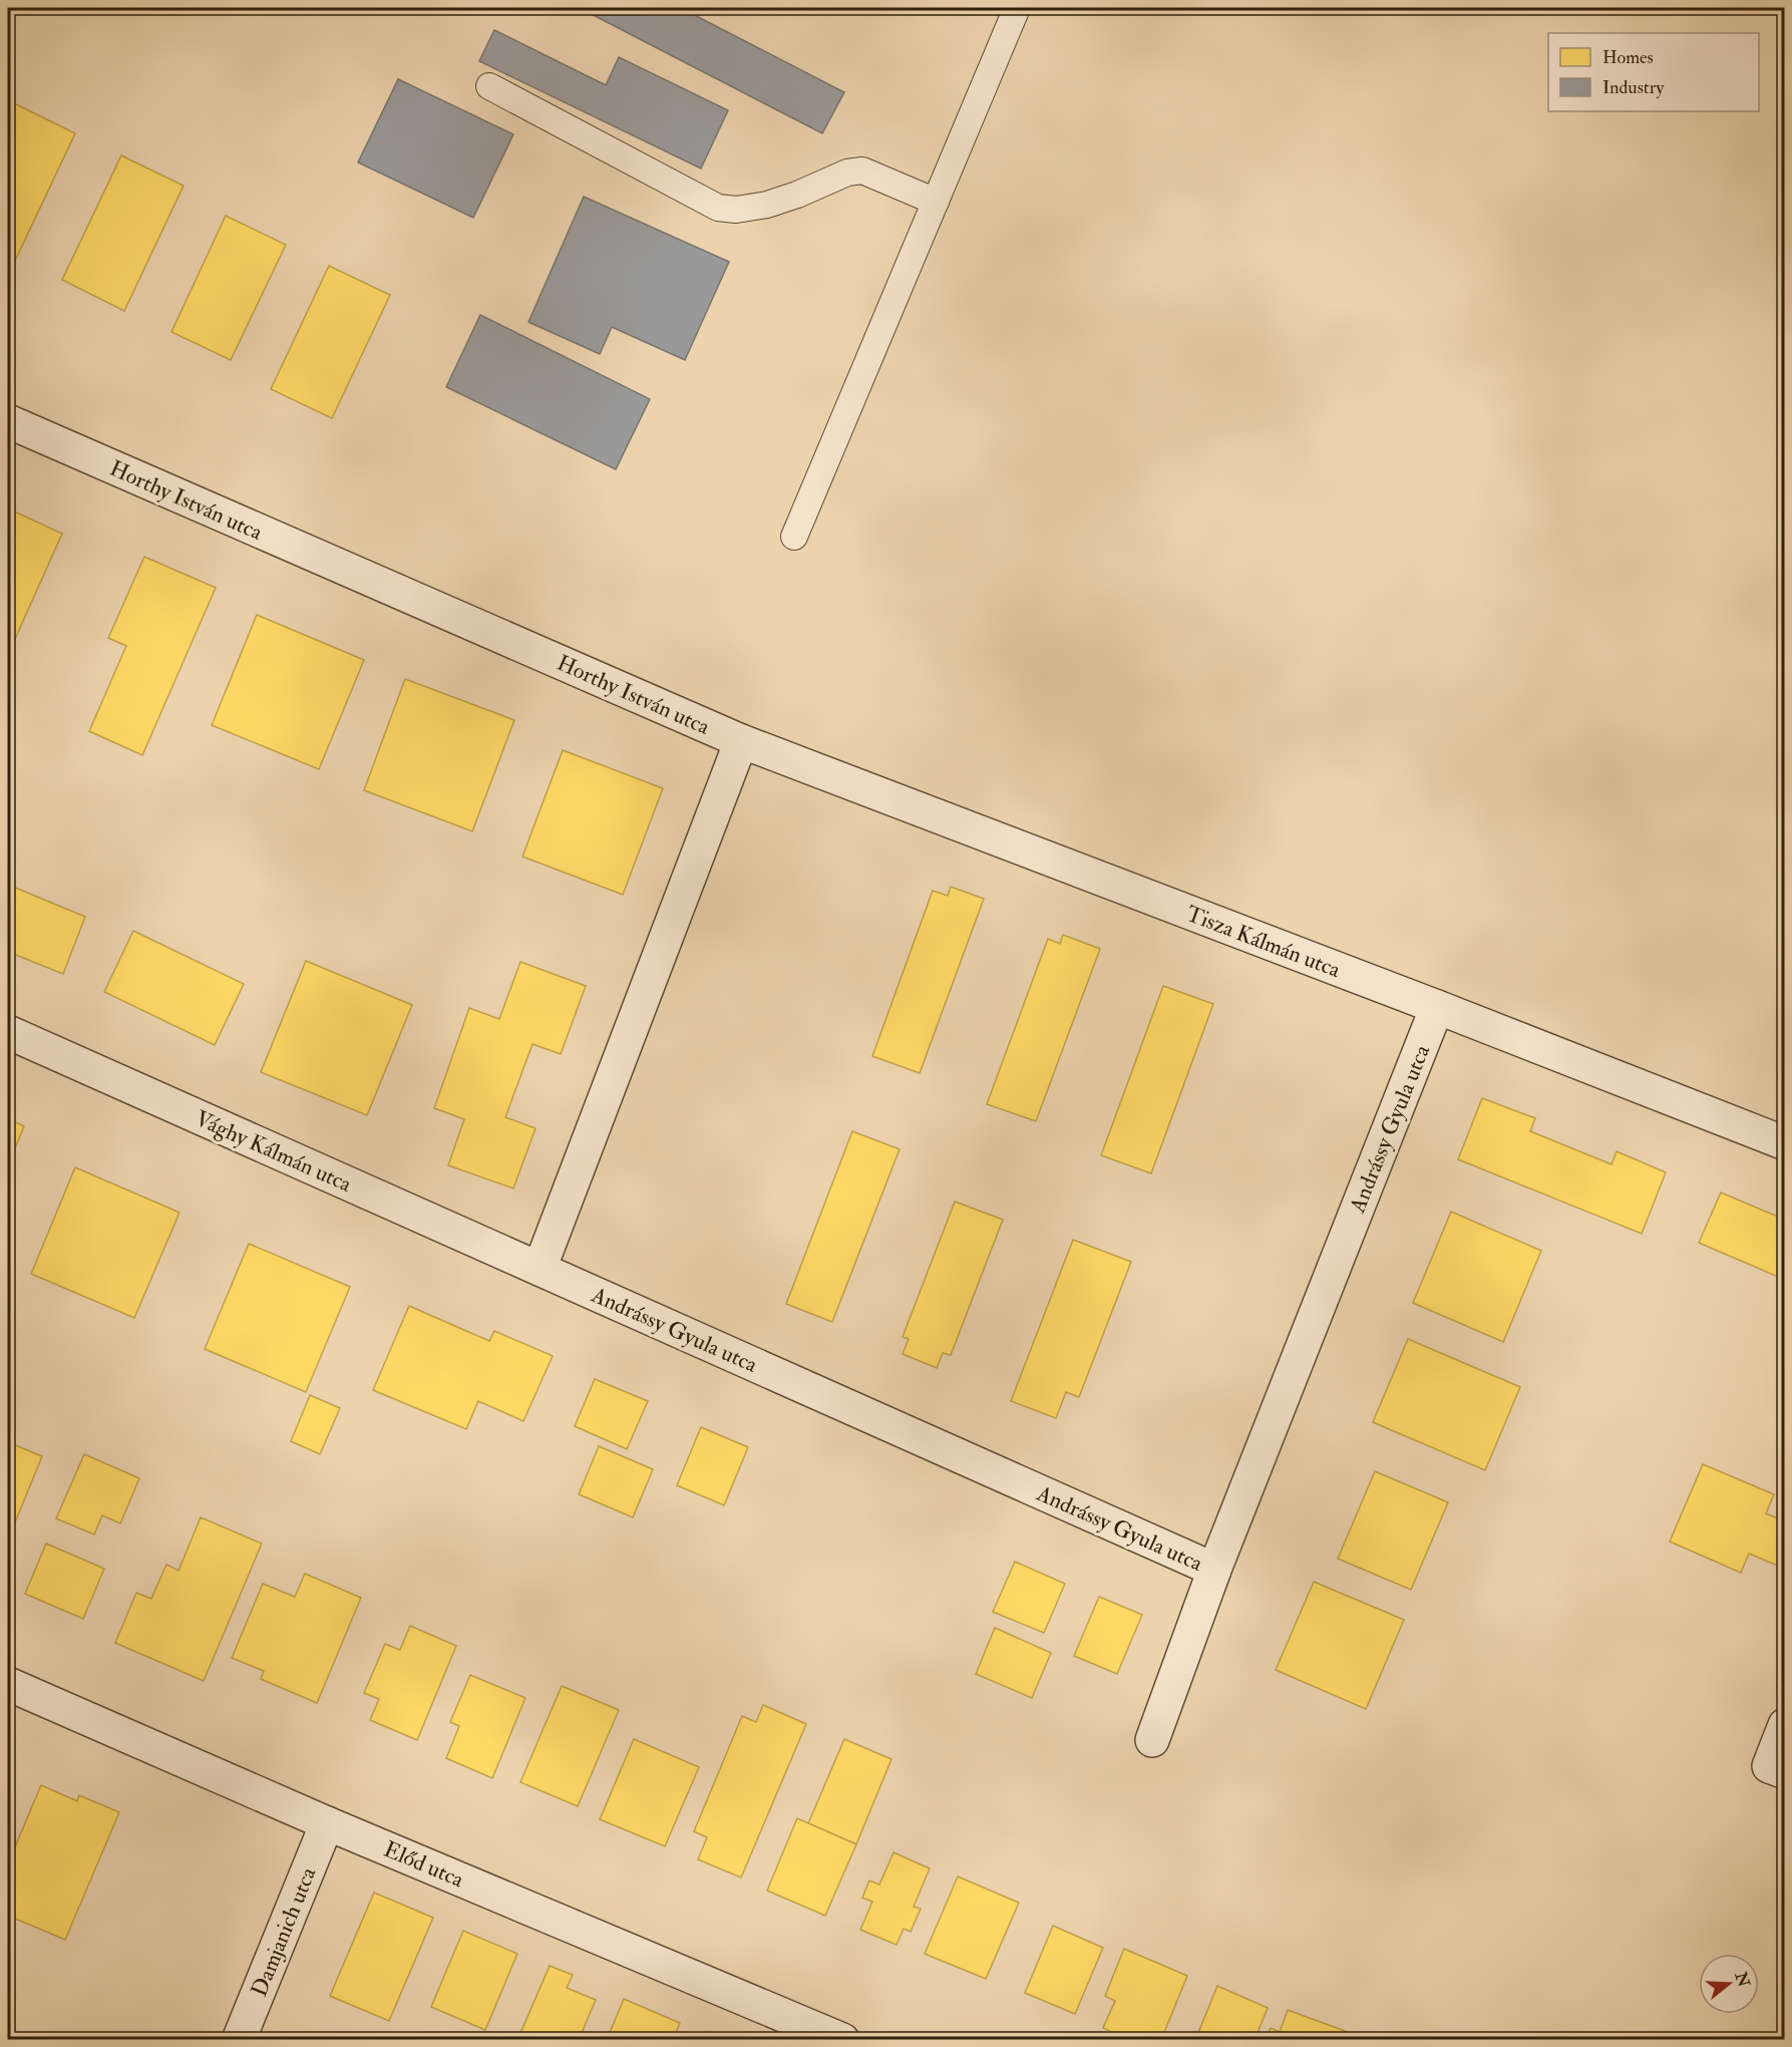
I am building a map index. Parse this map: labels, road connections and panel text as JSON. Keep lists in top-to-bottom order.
{
  "streets": {
    "street": [
      "Horthy István utca",
      "Tisza Kálmán utca",
      "Andrássy Gyula utca",
      "Vághy Kálmán utca",
      "Előd utca",
      "Damjanich utca"
    ]
  },
  "crossings": [
    ["Horthy István utca", "Tisza Kálmán utca"],
    ["Tisza Kálmán utca", "Andrássy Gyula utca"],
    ["Andrássy Gyula utca", "Vághy Kálmán utca"],
    ["Előd utca", "Damjanich utca"]
  ],
  "legend": ["Homes", "Industry"],
  "north": "right"
}
